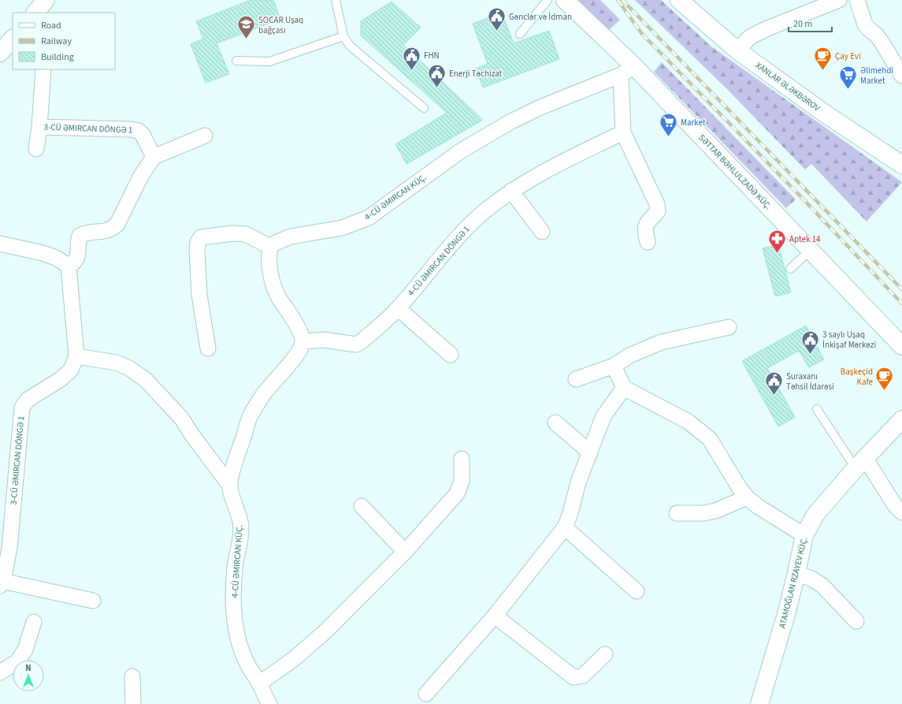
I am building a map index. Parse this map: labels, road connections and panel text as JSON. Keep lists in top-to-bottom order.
{
  "streets": {
    "main road": ["XANLAR ƏLƏKBƏROV", "SƏTTAR BƏHLULZADƏ KÜÇ.", "ATAMOĞLAN RZAYEV KÜÇ."],
    "street": ["3-CÜ ƏMIRCAN DÖNGƏ 1", "4-CÜ ƏMIRCAN KÜÇ.", "4-CÜ ƏMIRCAN DÖNGƏ 1"]
  },
  "crossings": [
    ["SƏTTAR BƏHLULZADƏ KÜÇ.", "4-CÜ ƏMIRCAN KÜÇ."],
    ["4-CÜ ƏMIRCAN KÜÇ.", "4-CÜ ƏMIRCAN DÖNGƏ 1"]
  ],
  "places": {
    "public building": [
      "Gənclər və İdman",
      "FHN",
      "Enerji Təchizat",
      "3 saylı Uşaq İnkişaf Mərkəzi",
      "Suraxanı Təhsil İdarəsi"
    ],
    "school or university": ["SOCAR Uşaq bağçası"],
    "cafe": ["Çay Evi", "Başkeçid Kafe"],
    "supermarket": ["Əlimehdi Market", "Market"],
    "pharmacy": ["Aptek 14"]
  },
  "legend": ["Road", "Railway", "Building"],
  "scale_bar": "20 m",
  "north": "top"
}
